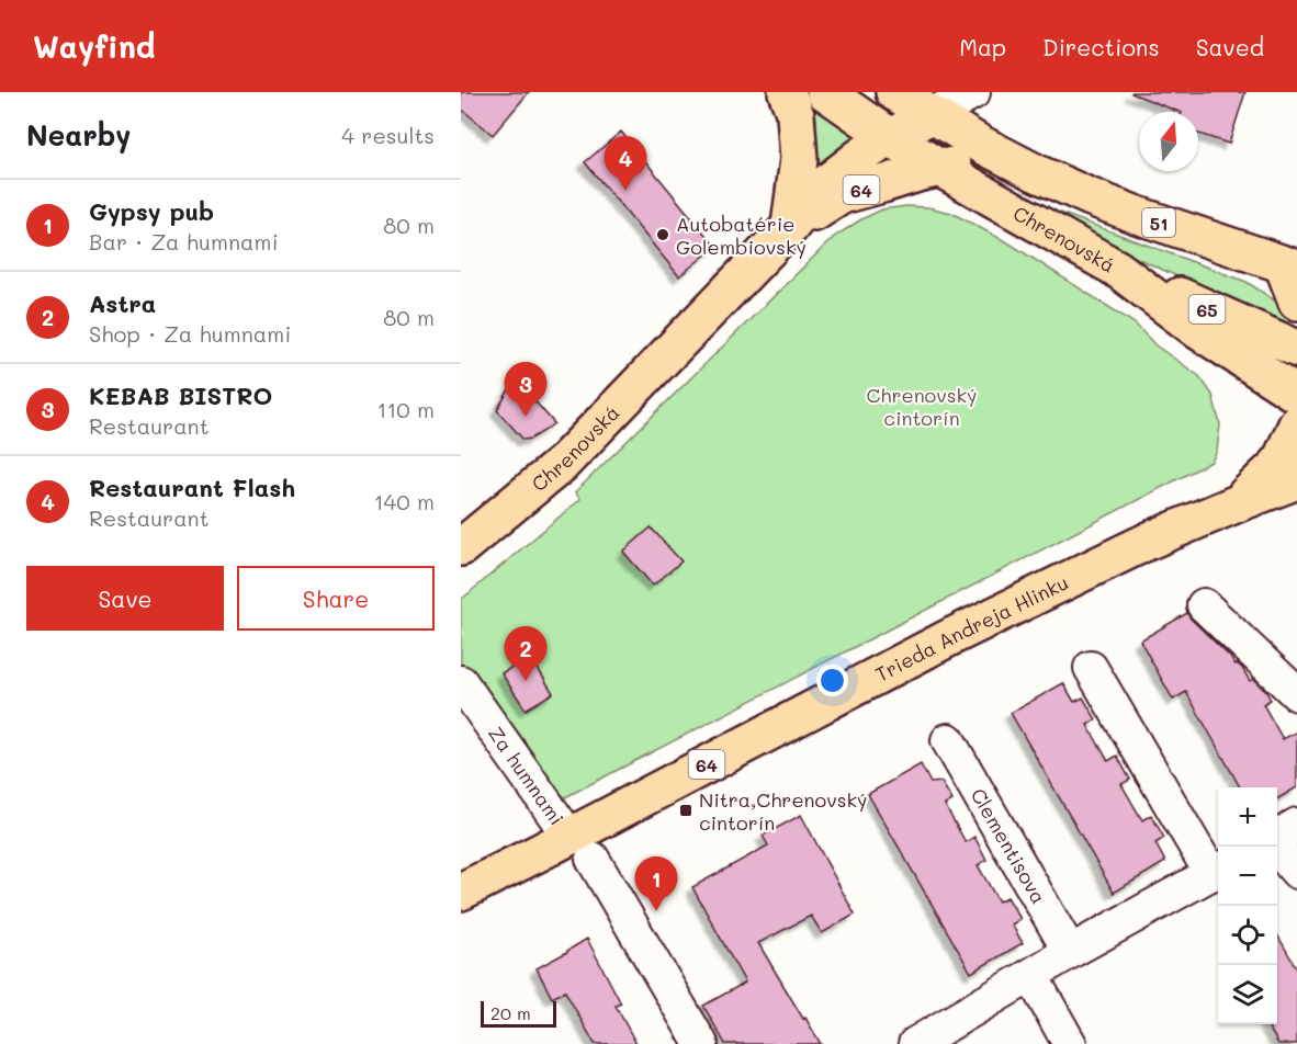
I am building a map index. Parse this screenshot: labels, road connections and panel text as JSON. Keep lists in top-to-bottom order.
{
  "streets": {
    "main road": [
      "64",
      "51",
      "Chrenovská",
      "65",
      "Trieda Andreja Hlinku"
    ],
    "street": ["Za humnami", "Clementisova"]
  },
  "crossings": [
    ["64", "51"],
    ["64", "Chrenovská"],
    ["64", "Trieda Andreja Hlinku"],
    ["Chrenovská", "65"],
    ["Trieda Andreja Hlinku", "Za humnami"]
  ],
  "parks": ["Chrenovský cintorín"],
  "places": {
    "other": ["Autobatérie Golembiovský"],
    "transit": ["Nitra,Chrenovský cintorín"]
  },
  "scale_bar": "20 m",
  "north": "top",
  "page": {
    "header": "Wayfind",
    "nav": ["Map", "Directions", "Saved"],
    "heading": ["Nearby", "4 results"],
    "pins": [
      "4",
      "3",
      "2",
      "1"
    ],
    "list": [
      {
        "mark": "1",
        "name": "Gypsy pub",
        "note": "Bar · Za humnami",
        "value": "80 m"
      },
      {
        "mark": "2",
        "name": "Astra",
        "note": "Shop · Za humnami",
        "value": "80 m"
      },
      {
        "mark": "3",
        "name": "KEBAB BISTRO",
        "note": "Restaurant",
        "value": "110 m"
      },
      {
        "mark": "4",
        "name": "Restaurant Flash",
        "note": "Restaurant",
        "value": "140 m"
      }
    ],
    "buttons": ["Save", "Share"],
    "map_buttons": ["+", "−"],
    "scale": "20 m"
  }
}
